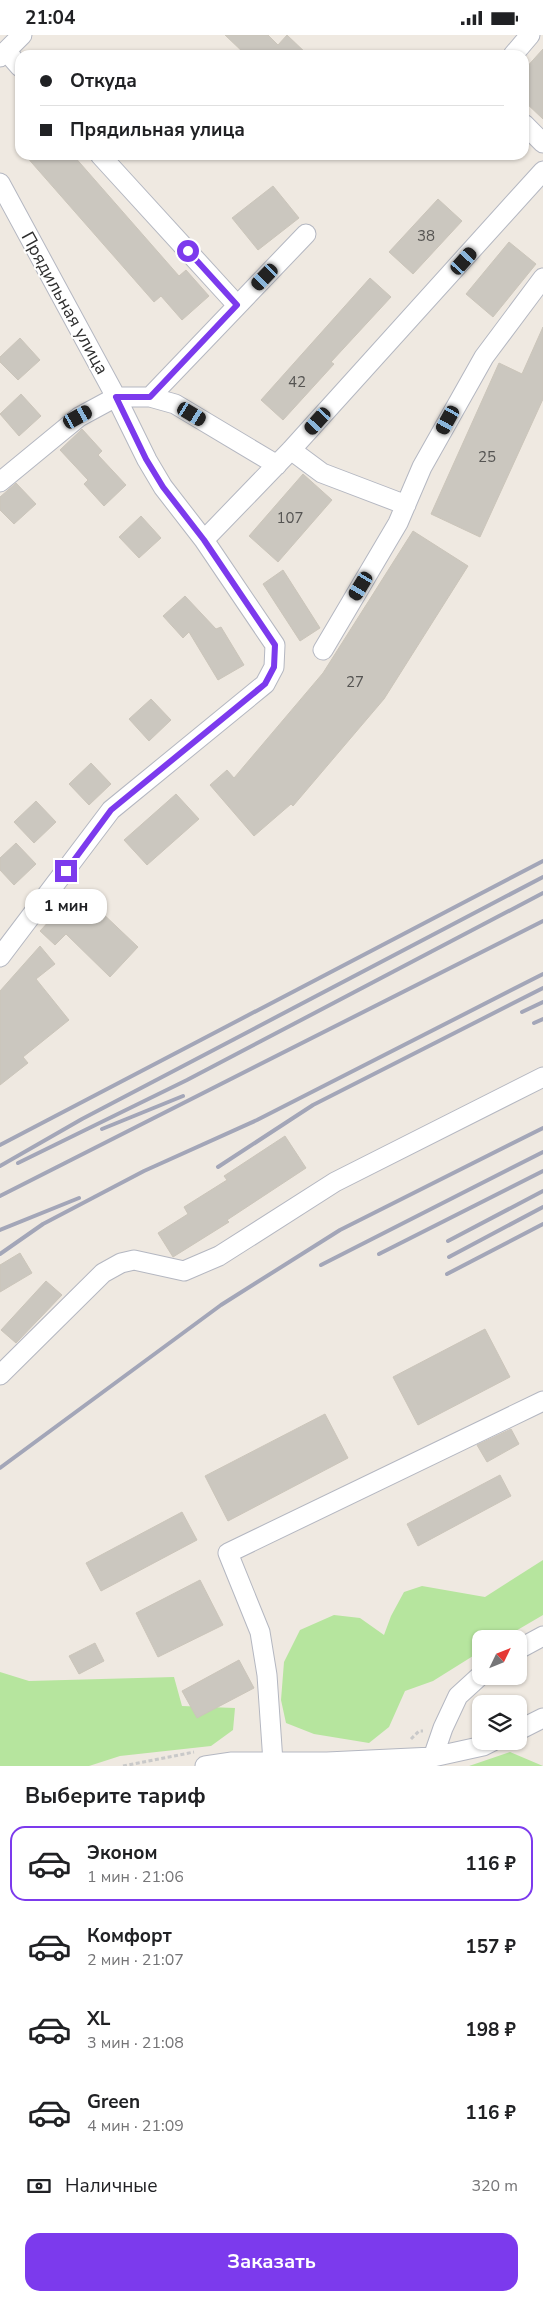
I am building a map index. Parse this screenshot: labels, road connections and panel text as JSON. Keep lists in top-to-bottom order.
{
  "streets": {
    "street": ["Прядильная улица"]
  },
  "house_numbers": [
    "38",
    "42",
    "25",
    "107",
    "27"
  ],
  "north": "top right",
  "page": {
    "status": "21:04",
    "banner": ["Откуда", "Прядильная улица"],
    "bubble": "1 мин",
    "heading": "Выберите тариф",
    "list": [
      {
        "name": "Эконом",
        "note": "1 мин · 21:06",
        "value": "116 ₽"
      },
      {
        "name": "Комфорт",
        "note": "2 мин · 21:07",
        "value": "157 ₽"
      },
      {
        "name": "XL",
        "note": "3 мин · 21:08",
        "value": "198 ₽"
      },
      {
        "name": "Green",
        "note": "4 мин · 21:09",
        "value": "116 ₽"
      }
    ],
    "pay": ["Наличные", "320 m"],
    "buttons": "Заказать"
  }
}
